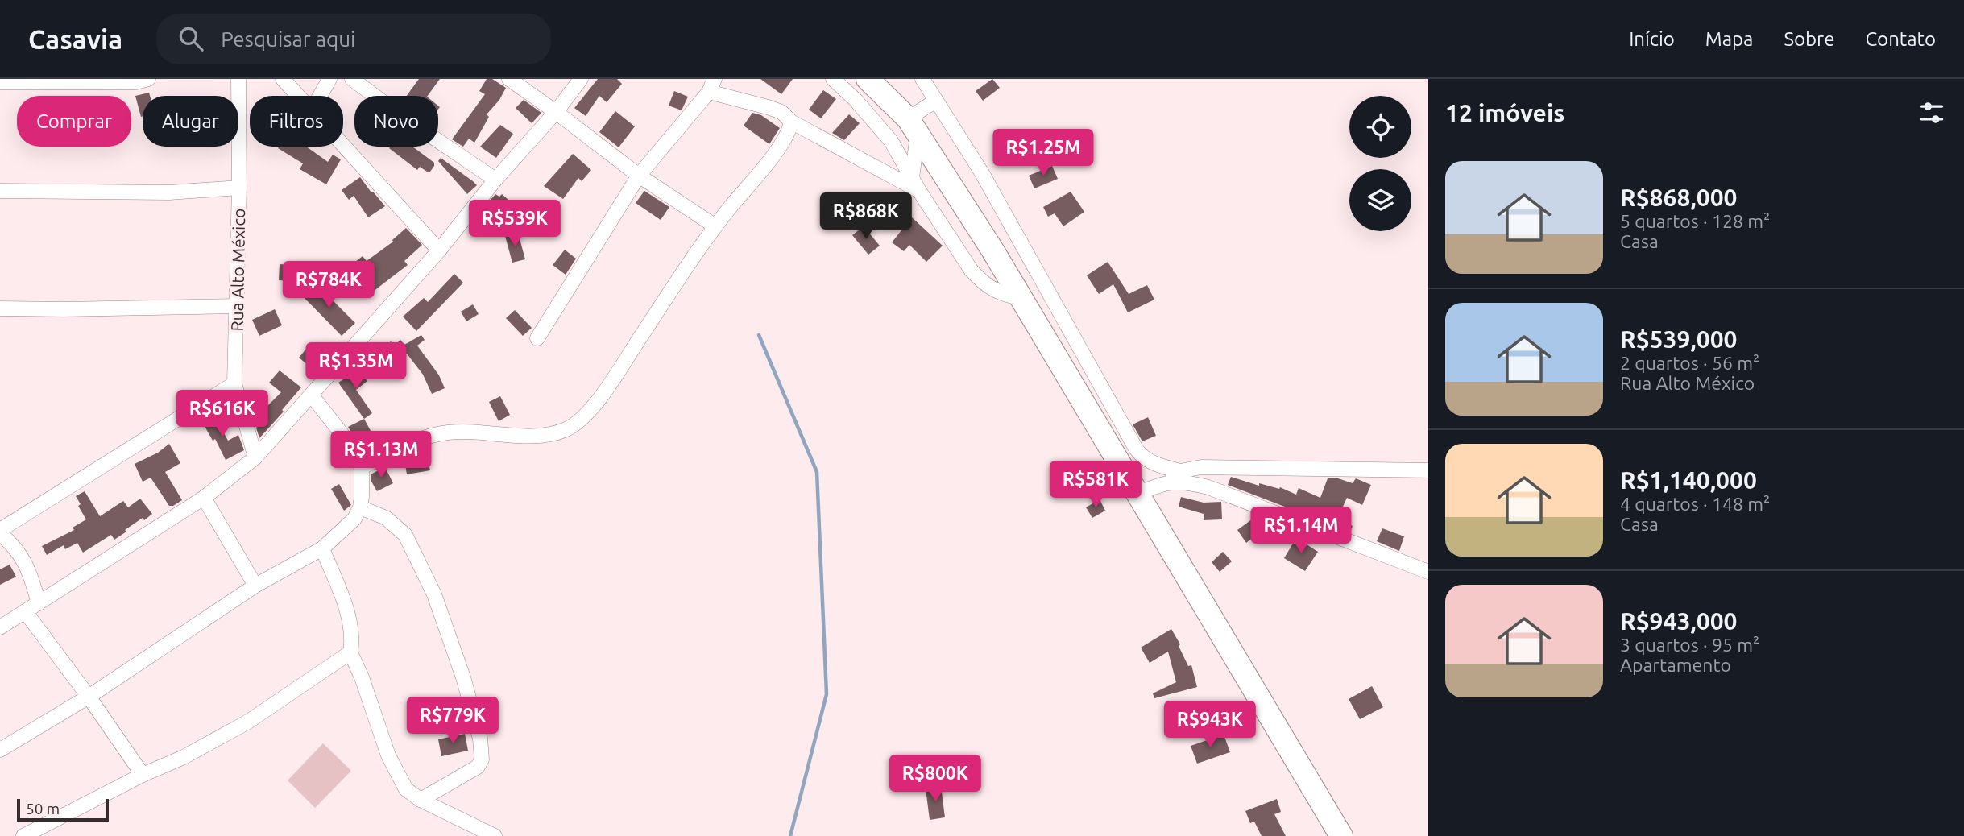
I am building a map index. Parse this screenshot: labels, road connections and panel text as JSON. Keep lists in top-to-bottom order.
{
  "streets": {
    "street": ["Rua Alto México"]
  },
  "scale_bar": "50 m",
  "page": {
    "header": "Casavia",
    "search": "Pesquisar aqui",
    "nav": [
      "Início",
      "Mapa",
      "Sobre",
      "Contato"
    ],
    "heading": "12 imóveis",
    "chip": [
      "Comprar",
      "Alugar",
      "Filtros",
      "Novo"
    ],
    "price": [
      "R$1.25M",
      "R$868K",
      "R$539K",
      "R$784K",
      "R$1.35M",
      "R$616K",
      "R$1.13M",
      "R$581K",
      "R$1.14M",
      "R$779K",
      "R$943K",
      "R$800K"
    ],
    "list": [
      {
        "name": "R$868,000",
        "note": "5 quartos · 128 m² · Casa"
      },
      {
        "name": "R$539,000",
        "note": "2 quartos · 56 m² · Rua Alto México"
      },
      {
        "name": "R$1,140,000",
        "note": "4 quartos · 148 m² · Casa"
      },
      {
        "name": "R$943,000",
        "note": "3 quartos · 95 m² · Apartamento"
      }
    ],
    "scale": "50 m"
  }
}
